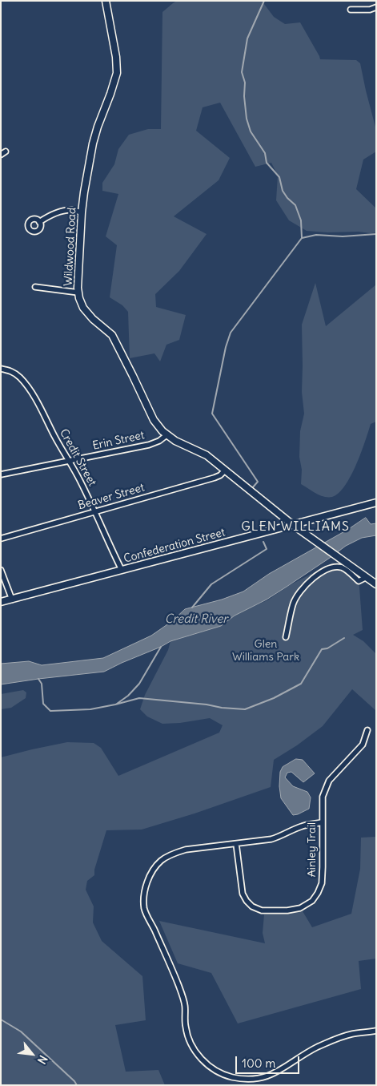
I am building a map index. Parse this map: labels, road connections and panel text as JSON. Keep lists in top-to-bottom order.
{
  "streets": {
    "street": [
      "Wildwood Road",
      "Erin Street",
      "Credit Street",
      "Beaver Street",
      "Confederation Street",
      "Ainley Trail"
    ]
  },
  "crossings": [
    ["Wildwood Road", "Erin Street"],
    ["Wildwood Road", "Beaver Street"],
    ["Wildwood Road", "Confederation Street"],
    ["Erin Street", "Credit Street"],
    ["Credit Street", "Beaver Street"],
    ["Credit Street", "Confederation Street"]
  ],
  "districts": ["GLEN WILLIAMS"],
  "water": ["Credit River"],
  "parks": ["Glen Williams Park"],
  "scale_bar": "100 m",
  "north": "bottom right"
}
